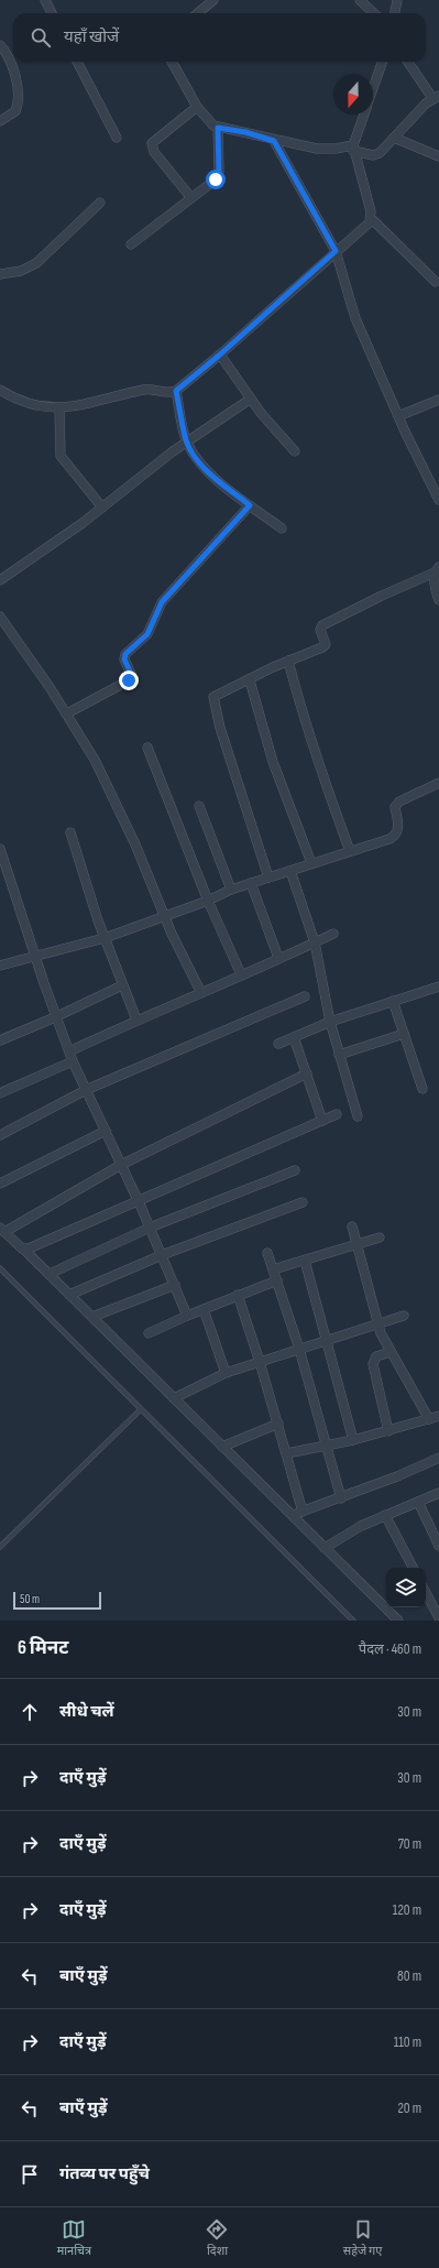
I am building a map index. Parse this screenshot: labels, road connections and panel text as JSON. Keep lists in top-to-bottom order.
{
  "scale_bar": "50 m",
  "north": "bottom",
  "page": {
    "search": "यहाँ खोजें",
    "scale": "50 m",
    "heading": ["6 मिनट", "पैदल · 460 m"],
    "list": [
      ["सीधे चलें", "30 m"],
      ["दाएँ मुड़ें", "30 m"],
      ["दाएँ मुड़ें", "70 m"],
      ["दाएँ मुड़ें", "120 m"],
      ["बाएँ मुड़ें", "80 m"],
      ["दाएँ मुड़ें", "110 m"],
      ["बाएँ मुड़ें", "20 m"],
      "गंतव्य पर पहुँचे"
    ],
    "nav": ["मानचित्र", "दिशा", "सहेजे गए"]
  }
}
